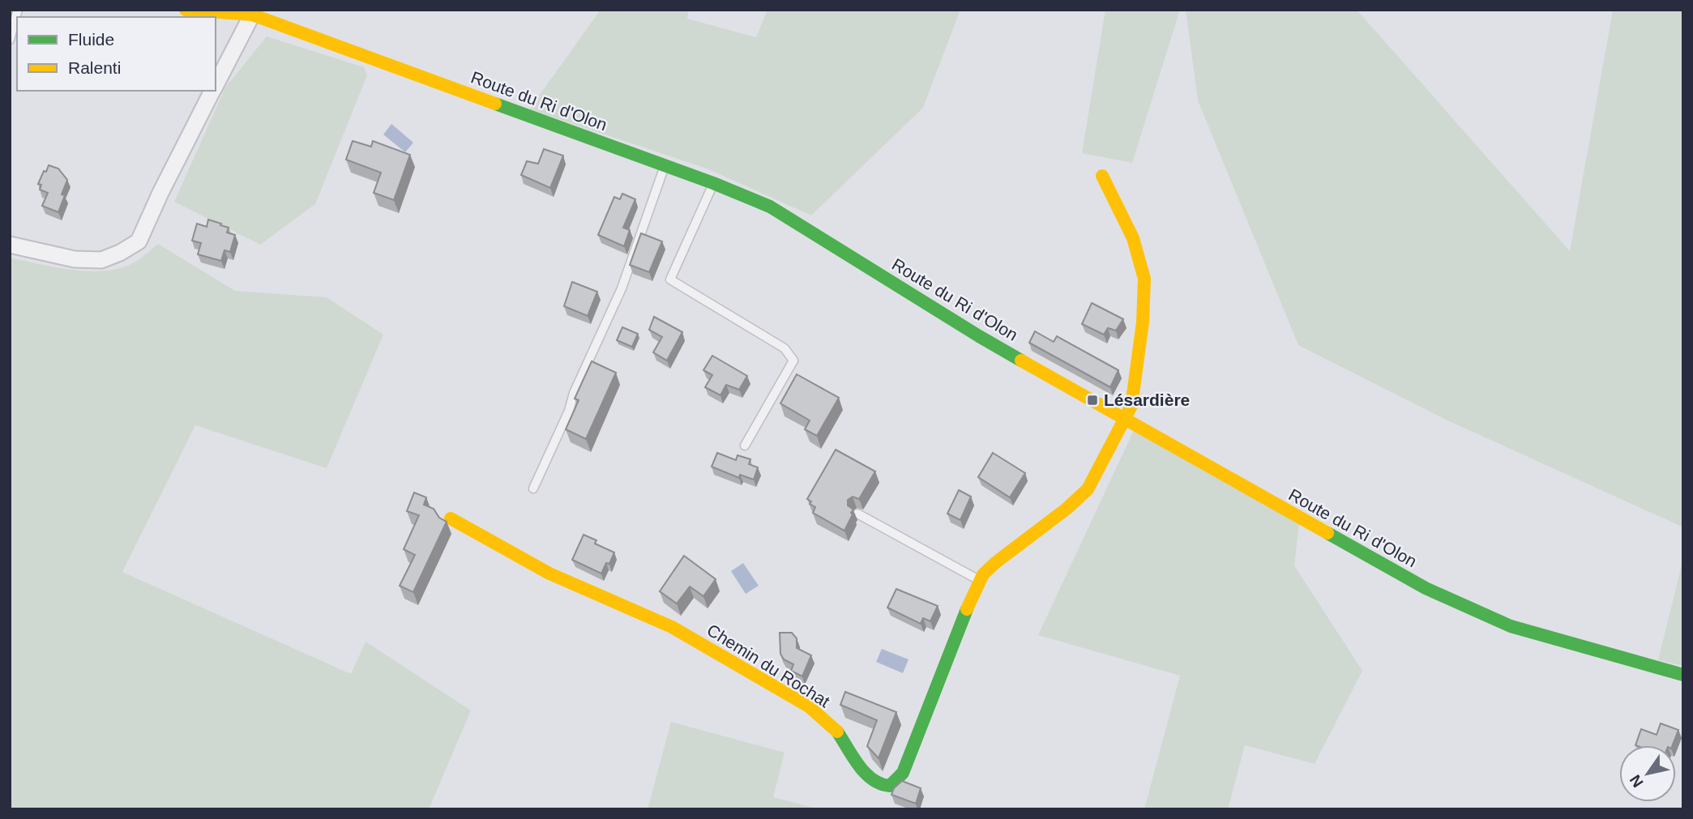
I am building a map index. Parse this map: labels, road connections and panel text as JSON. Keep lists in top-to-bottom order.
{
  "streets": {
    "street": ["Route du Ri d'Olon", "Chemin du Rochat"]
  },
  "crossings": [
    ["Route du Ri d'Olon", "Chemin du Rochat"]
  ],
  "places": {
    "transit": ["Lésardière"]
  },
  "legend": ["Fluide", "Ralenti"],
  "north": "bottom left"
}
